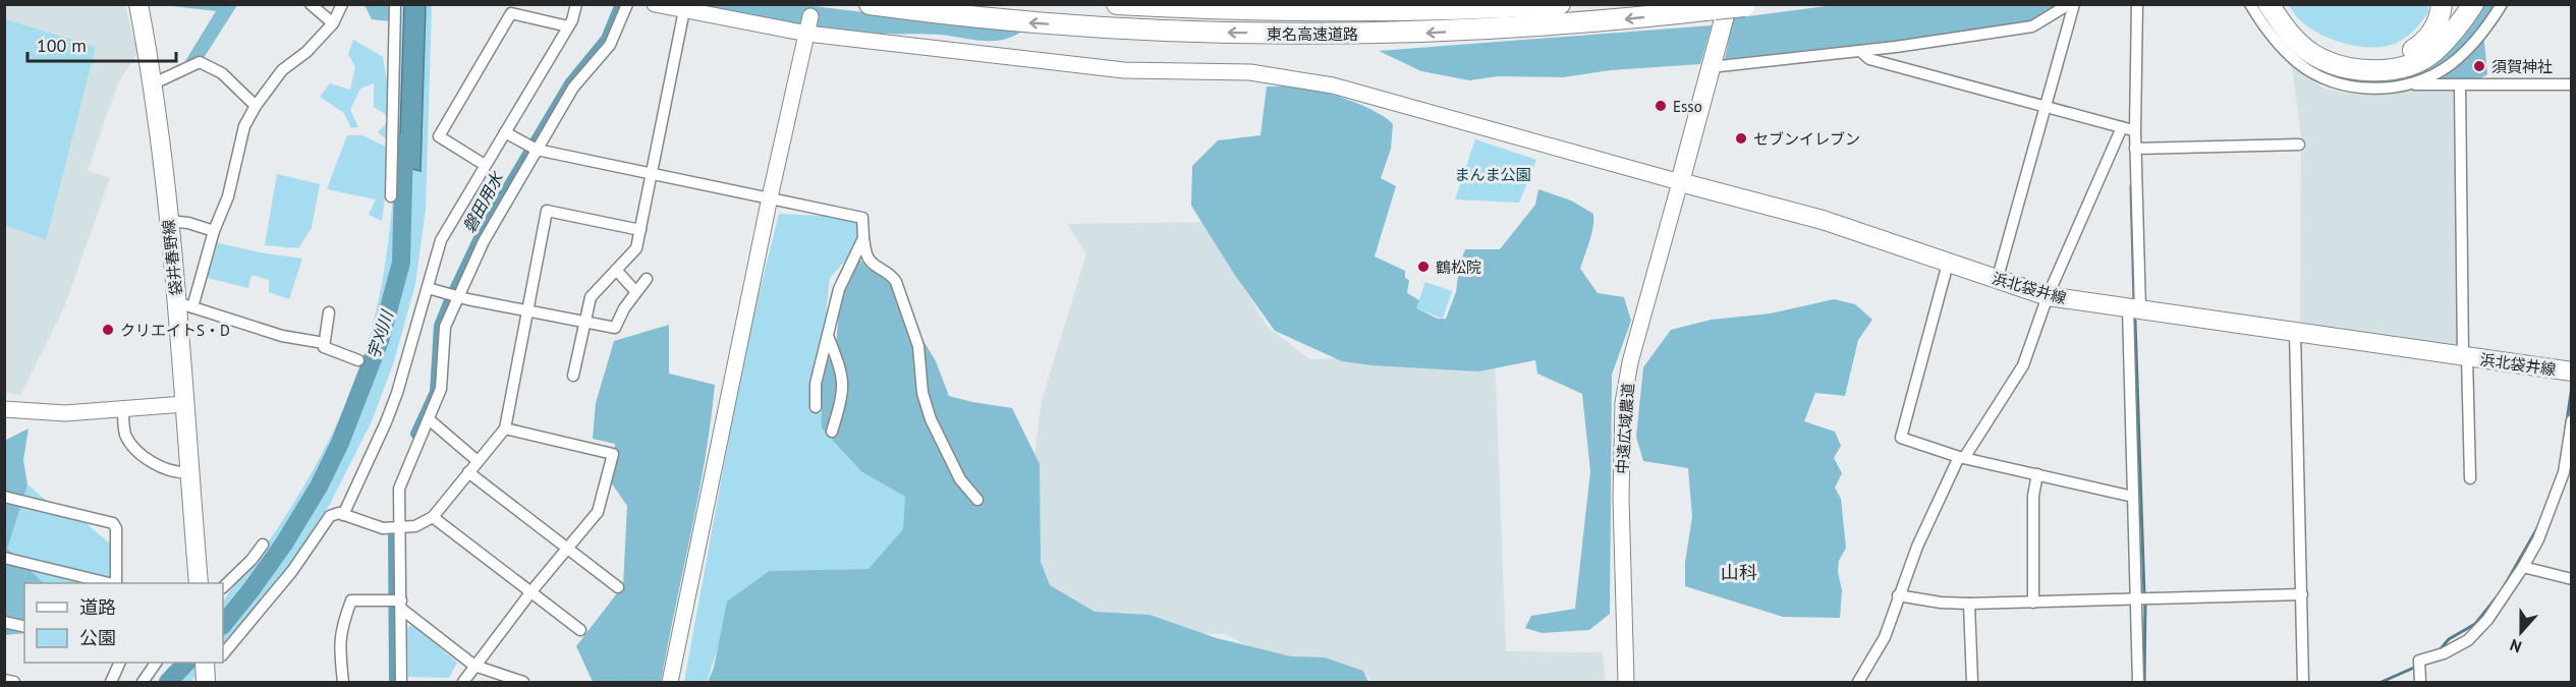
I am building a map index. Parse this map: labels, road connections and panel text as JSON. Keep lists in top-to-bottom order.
{
  "streets": {
    "highway": ["東名高速道路"],
    "main road": ["袋井春野線", "浜北袋井線"],
    "street": ["中遠広域農道"]
  },
  "crossings": [
    ["浜北袋井線", "中遠広域農道"]
  ],
  "districts": ["山科"],
  "water": ["磐田用水", "宇刈川"],
  "parks": ["まんま公園"],
  "places": [
    "須賀神社",
    "Esso",
    "セブンイレブン",
    "鶴松院",
    "クリエイトS・D"
  ],
  "legend": ["道路", "公園"],
  "scale_bar": "100 m",
  "north": "bottom"
}
